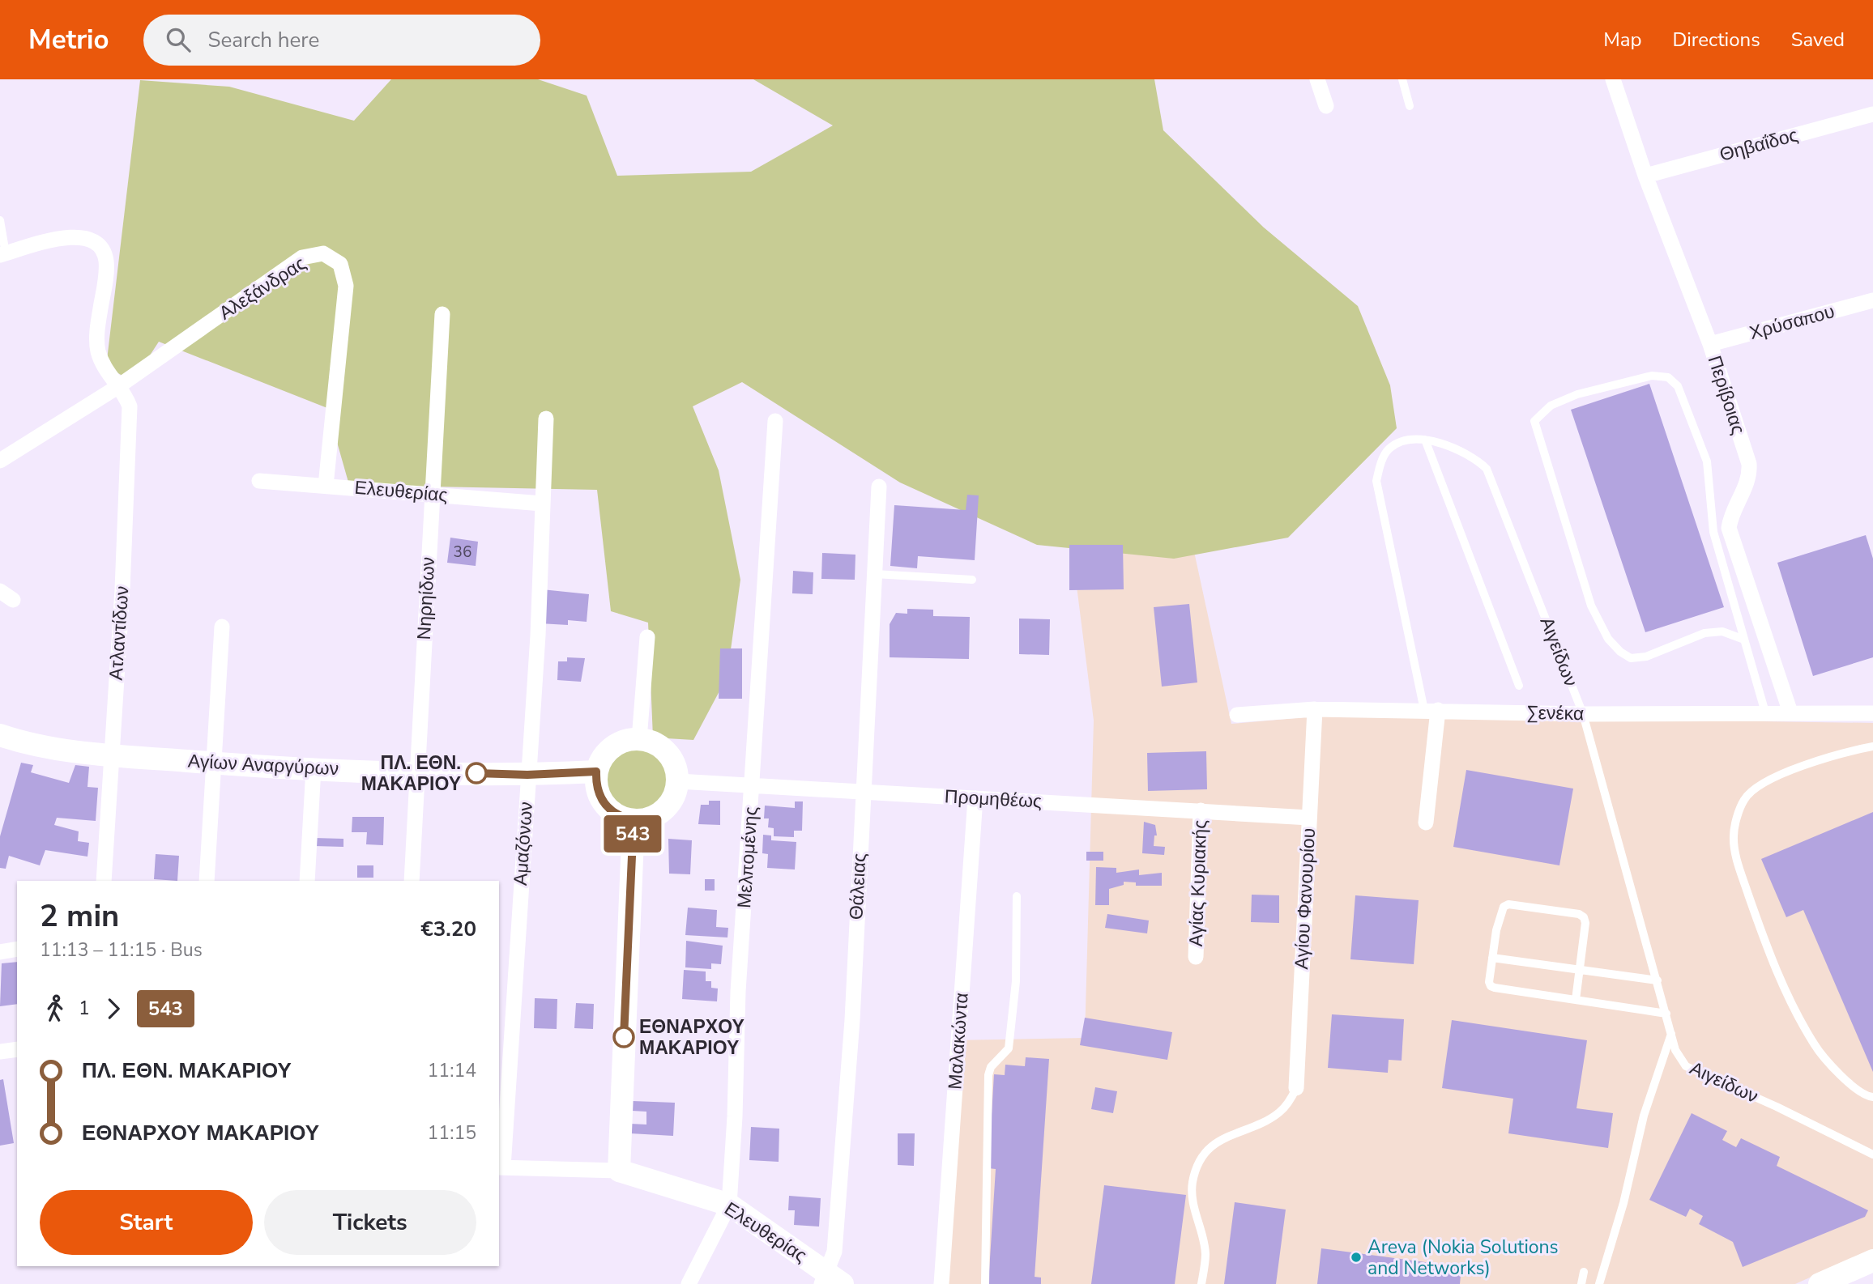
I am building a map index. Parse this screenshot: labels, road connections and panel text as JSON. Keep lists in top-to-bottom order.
{
  "streets": {
    "street": [
      "Θηβαΐδος",
      "Αλεξάνδρας",
      "Χρύσαπου",
      "Περίβοιας",
      "Ελευθερίας",
      "Νηρηίδων",
      "Ατλαντίδων",
      "Σενέκα",
      "Αγίων Αναργύρων",
      "Προμηθέως",
      "Αμαζόνων",
      "Μελπομένης",
      "Αγίας Κυριακής",
      "Θάλειας",
      "Αγίου Φανουρίου",
      "Μαλακώντα"
    ],
    "lane": ["Αιγείδων"]
  },
  "crossings": [
    ["Θηβαΐδος", "Περίβοιας"],
    ["Αλεξάνδρας", "Ελευθερίας"],
    ["Αλεξάνδρας", "Ατλαντίδων"],
    ["Χρύσαπου", "Περίβοιας"],
    ["Περίβοιας", "Σενέκα"],
    ["Ελευθερίας", "Νηρηίδων"],
    ["Ελευθερίας", "Αμαζόνων"],
    ["Ελευθερίας", "Μελπομένης"],
    ["Ελευθερίας", "Θάλειας"],
    ["Νηρηίδων", "Αγίων Αναργύρων"],
    ["Ατλαντίδων", "Αγίων Αναργύρων"],
    ["Αιγείδων", "Σενέκα"],
    ["Σενέκα", "Αγίου Φανουρίου"],
    ["Αγίων Αναργύρων", "Προμηθέως"],
    ["Αγίων Αναργύρων", "Αμαζόνων"],
    ["Προμηθέως", "Μελπομένης"],
    ["Προμηθέως", "Αγίας Κυριακής"],
    ["Προμηθέως", "Θάλειας"],
    ["Προμηθέως", "Αγίου Φανουρίου"],
    ["Προμηθέως", "Μαλακώντα"]
  ],
  "places": ["ΠΛ. ΕΘΝ. ΜΑΚΑΡΙΟΥ", "ΕΘΝΑΡΧΟΥ ΜΑΚΑΡΙΟΥ", "Areva (Nokia Solutions and Networks)"],
  "lines": ["bus line 543"],
  "house_numbers": ["36"],
  "page": {
    "header": "Metrio",
    "search": "Search here",
    "nav": ["Map", "Directions", "Saved"],
    "on_map": "543",
    "heading": ["2 min", "11:13 – 11:15 · Bus", "€3.20"],
    "legs": ["1", "543"],
    "list": [
      {
        "name": "ΠΛ. ΕΘΝ. ΜΑΚΑΡΙΟΥ",
        "value": "11:14"
      },
      {
        "name": "ΕΘΝΑΡΧΟΥ ΜΑΚΑΡΙΟΥ",
        "value": "11:15"
      }
    ],
    "buttons": ["Start", "Tickets"]
  }
}
